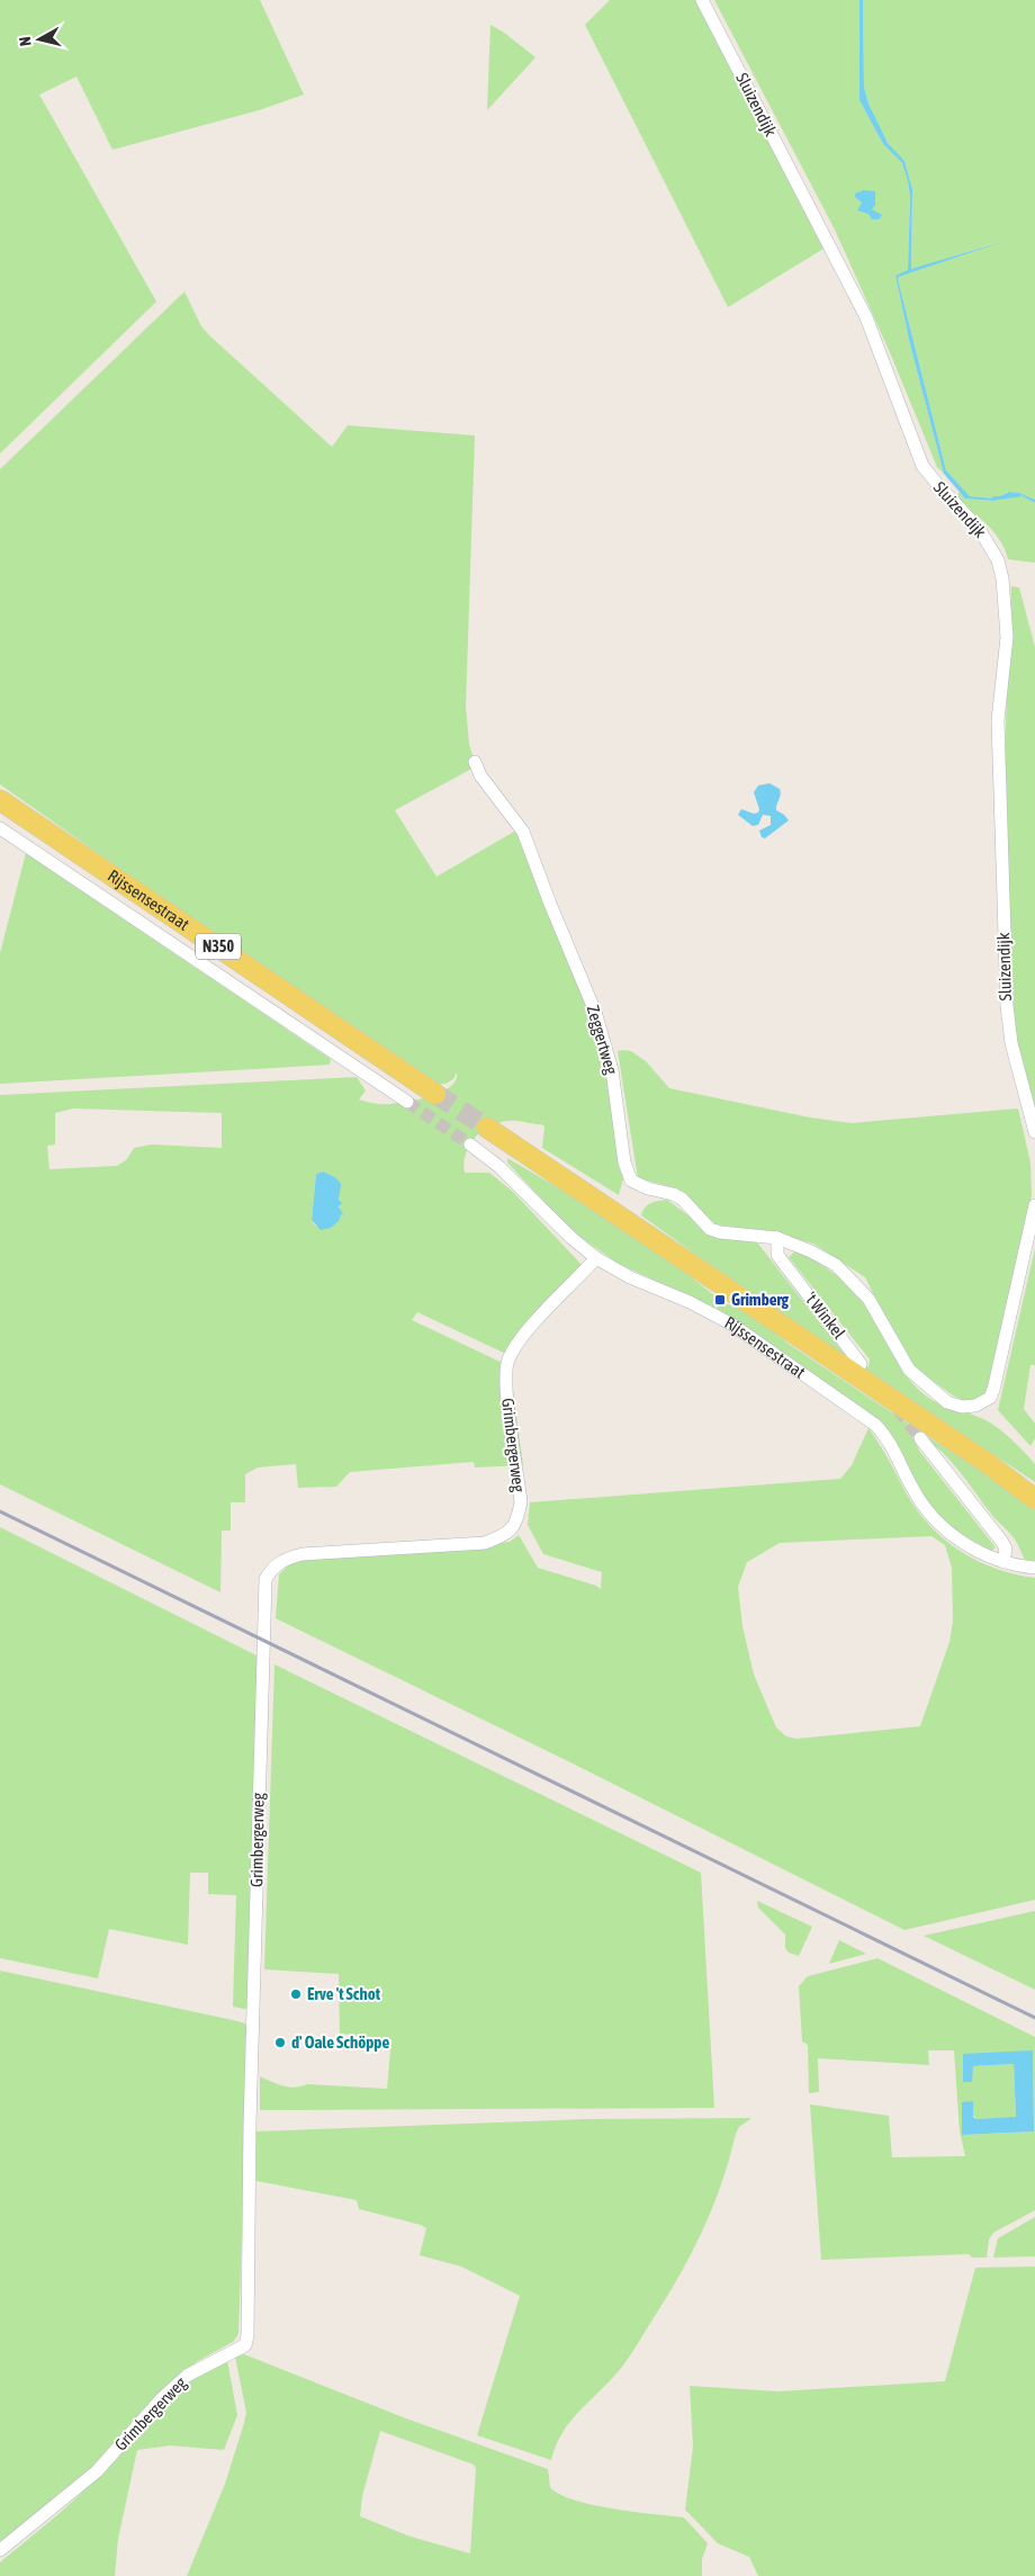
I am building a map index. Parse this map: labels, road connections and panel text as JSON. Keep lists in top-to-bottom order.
{
  "streets": {
    "main road": ["Rijssensestraat", "N350"],
    "street": [
      "Sluizendijk",
      "Zeggertweg",
      "'t Winkel",
      "Grimbergerweg"
    ]
  },
  "crossings": [
    ["Rijssensestraat", "Grimbergerweg"],
    ["Zeggertweg", "'t Winkel"]
  ],
  "places": {
    "transit": ["Grimberg"],
    "other": ["Erve 't Schot", "d' Oale Schöppe"]
  },
  "north": "left"
}
